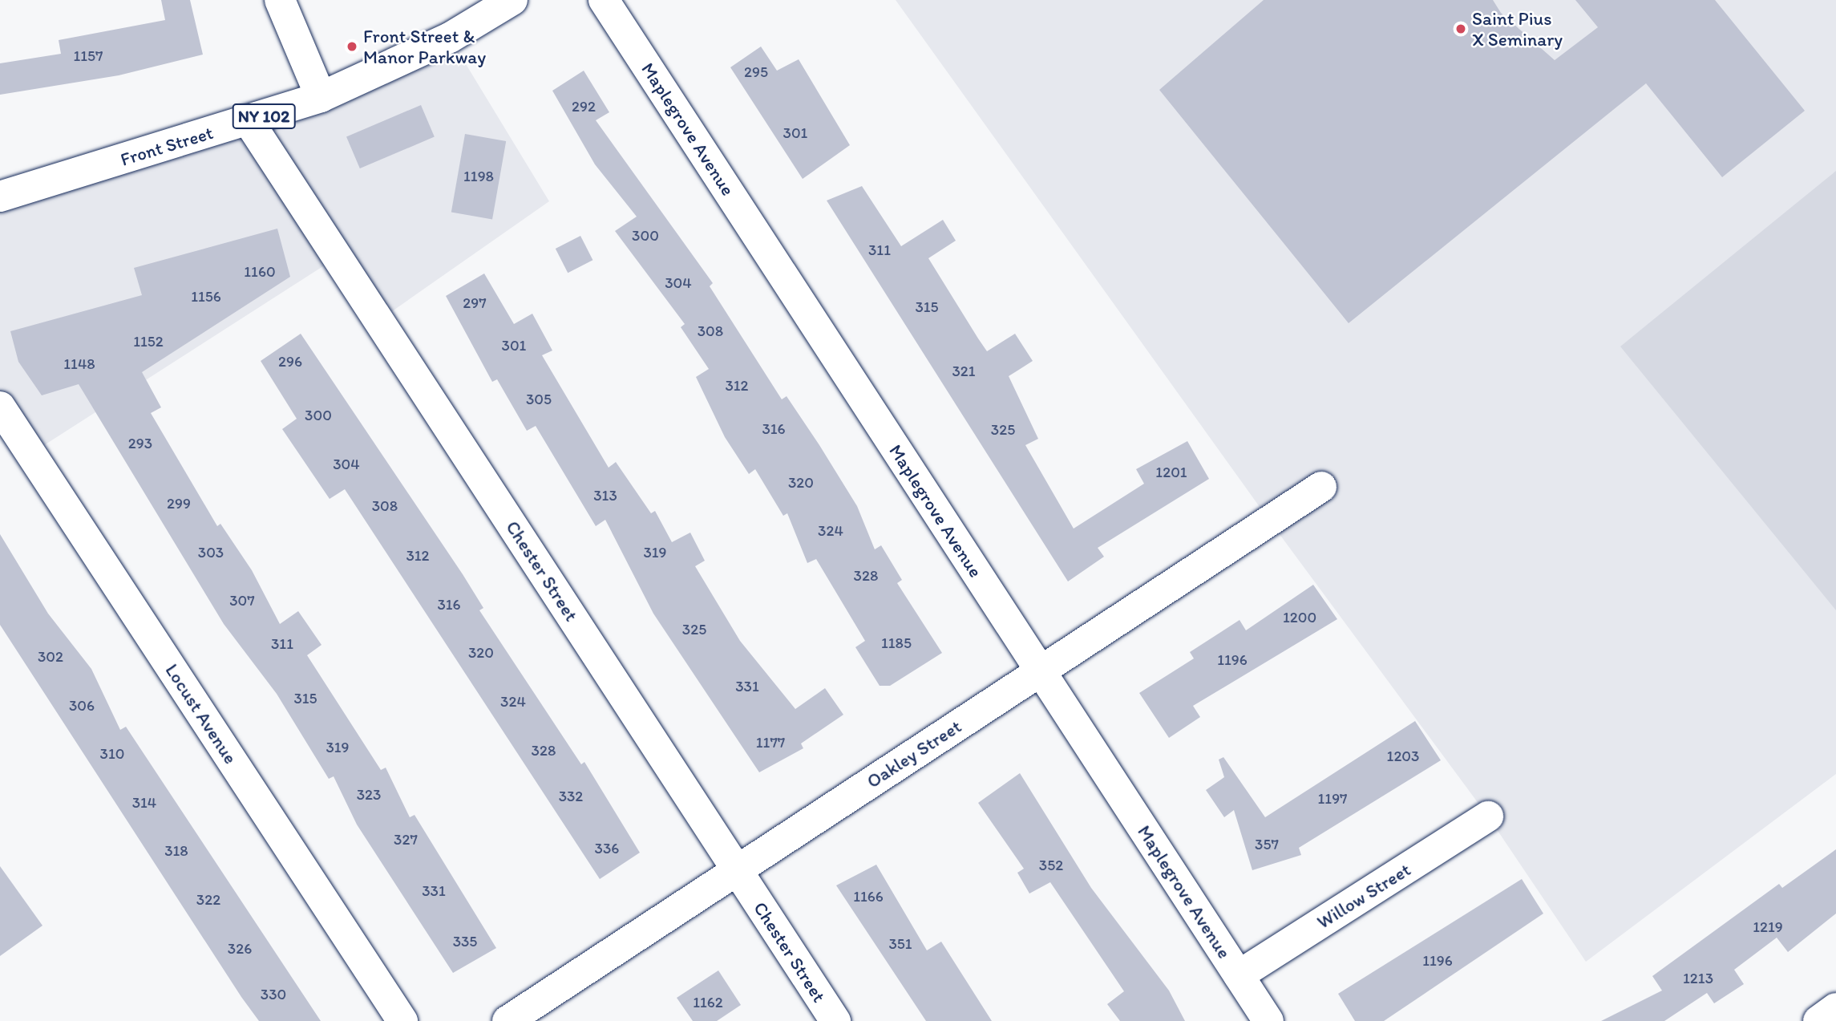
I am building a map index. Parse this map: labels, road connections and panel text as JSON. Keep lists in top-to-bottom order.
{
  "streets": {
    "street": [
      "NY 102",
      "Maplegrove Avenue",
      "Front Street",
      "Chester Street",
      "Locust Avenue",
      "Oakley Street",
      "Willow Street"
    ]
  },
  "crossings": [
    ["Maplegrove Avenue", "Oakley Street"],
    ["Maplegrove Avenue", "Willow Street"],
    ["Front Street", "Chester Street"],
    ["Chester Street", "Oakley Street"]
  ],
  "places": ["Saint Pius X Seminary", "Front Street & Manor Parkway"],
  "house_numbers": [
    "1157",
    "295",
    "292",
    "301",
    "1198",
    "300",
    "311",
    "1160",
    "304",
    "1156",
    "297",
    "315",
    "308",
    "1152",
    "301",
    "296",
    "1148",
    "321",
    "312",
    "305",
    "300",
    "316",
    "325",
    "293",
    "304",
    "1201",
    "320",
    "313",
    "299",
    "308",
    "324",
    "303",
    "319",
    "312",
    "328",
    "307",
    "316",
    "1200",
    "325",
    "1185",
    "311",
    "320",
    "302",
    "1196",
    "331",
    "315",
    "324",
    "306",
    "1177",
    "319",
    "328",
    "310",
    "1203",
    "323",
    "332",
    "1197",
    "314",
    "327",
    "357",
    "336",
    "318",
    "352",
    "331",
    "1166",
    "322",
    "1219",
    "335",
    "351",
    "326",
    "1196",
    "1213",
    "330",
    "1162"
  ]
}
